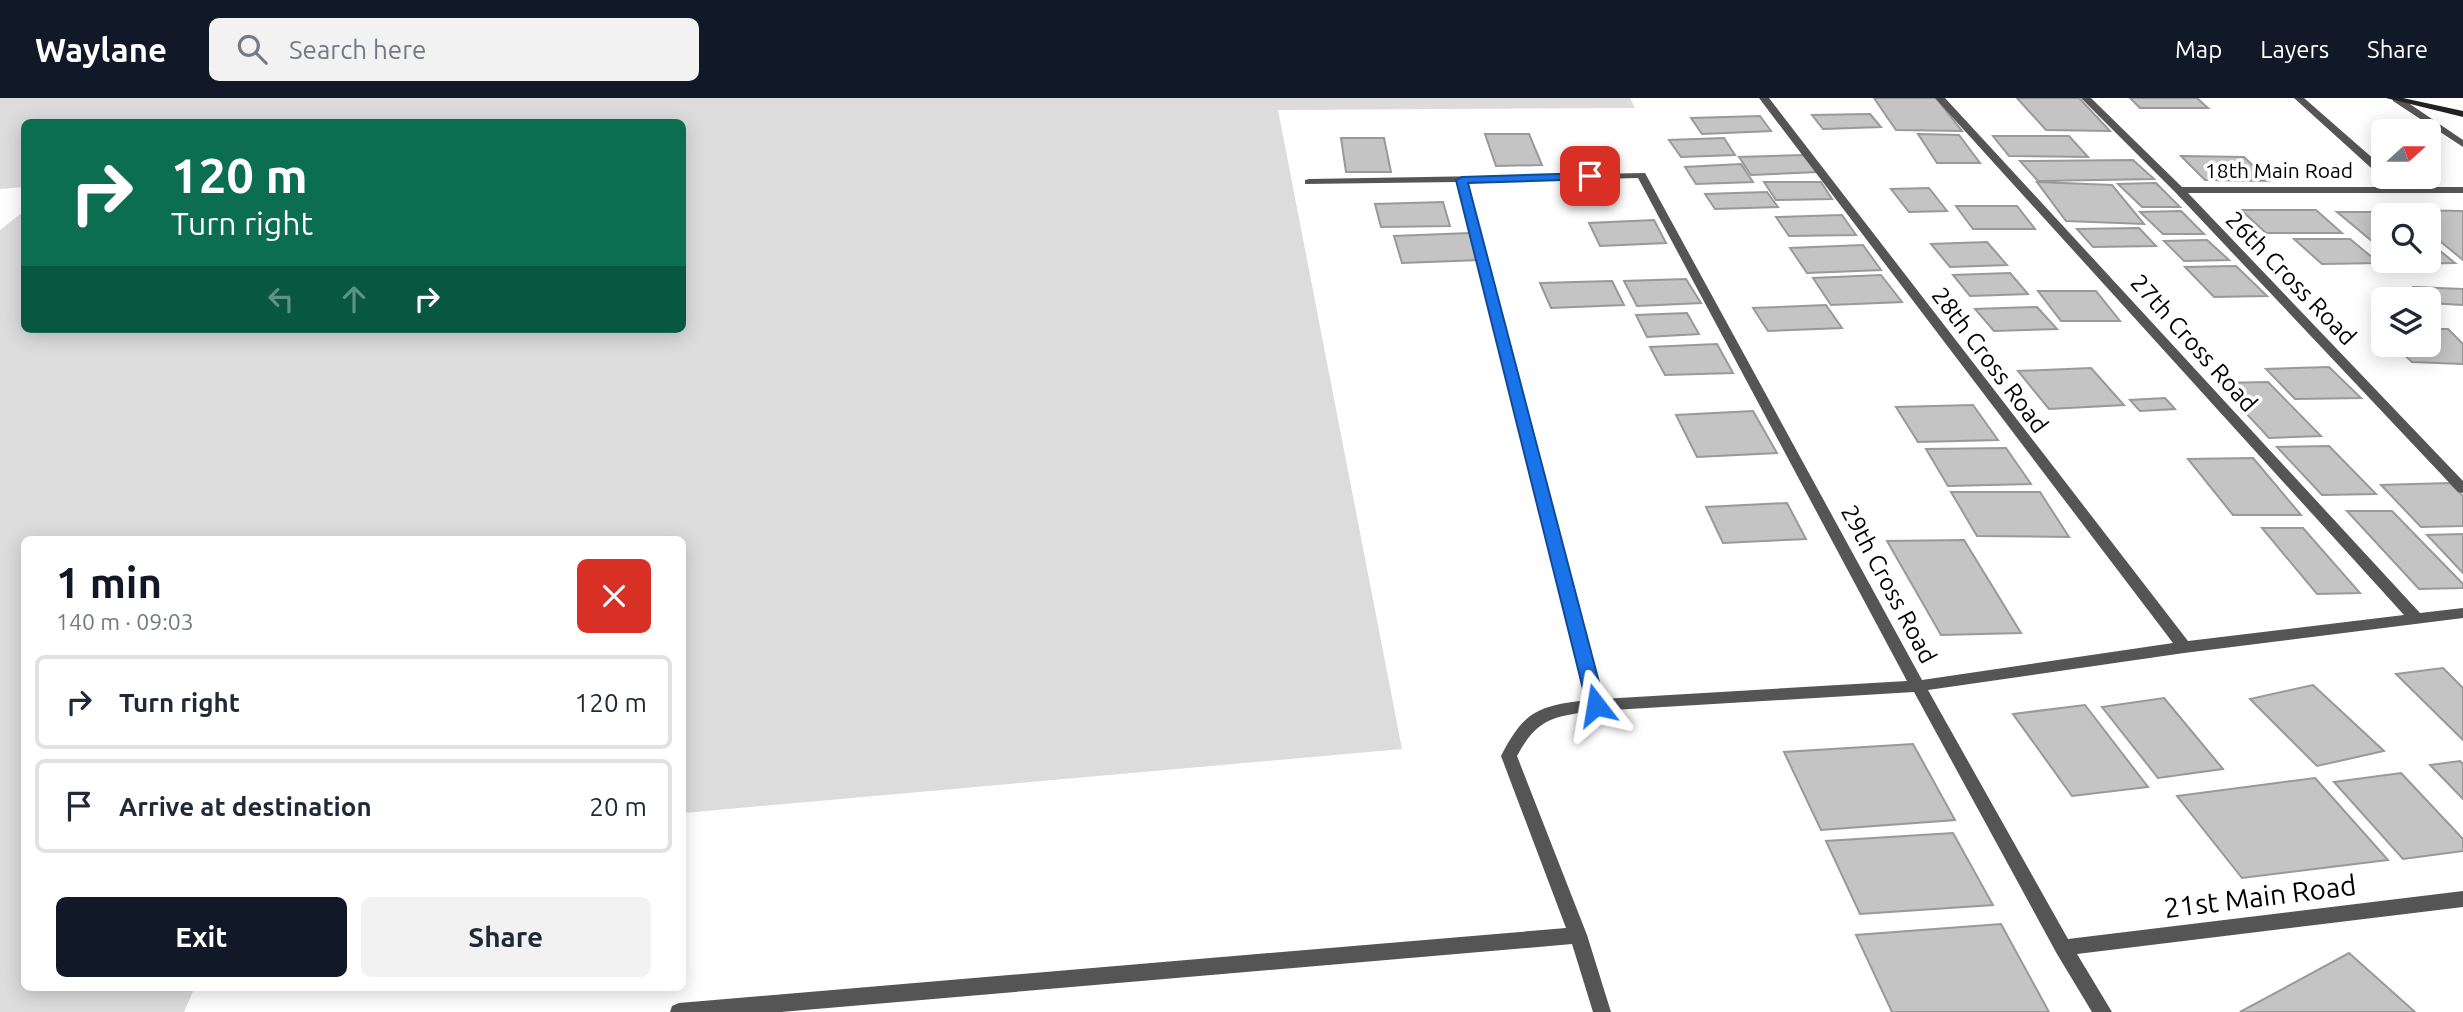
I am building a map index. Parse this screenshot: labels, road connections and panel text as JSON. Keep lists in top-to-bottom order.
{
  "streets": {
    "street": [
      "18th Main Road",
      "26th Cross Road",
      "27th Cross Road",
      "28th Cross Road",
      "29th Cross Road",
      "21st Main Road"
    ]
  },
  "crossings": [
    ["18th Main Road", "26th Cross Road"],
    ["29th Cross Road", "21st Main Road"]
  ],
  "north": "right",
  "page": {
    "header": "Waylane",
    "search": "Search here",
    "nav": ["Map", "Layers", "Share"],
    "turn": ["120 m", "Turn right"],
    "heading": ["1 min", "140 m · 09:03"],
    "list": [
      {
        "name": "Turn right",
        "value": "120 m"
      },
      {
        "name": "Arrive at destination",
        "value": "20 m"
      }
    ],
    "buttons": ["Exit", "Share"]
  }
}
